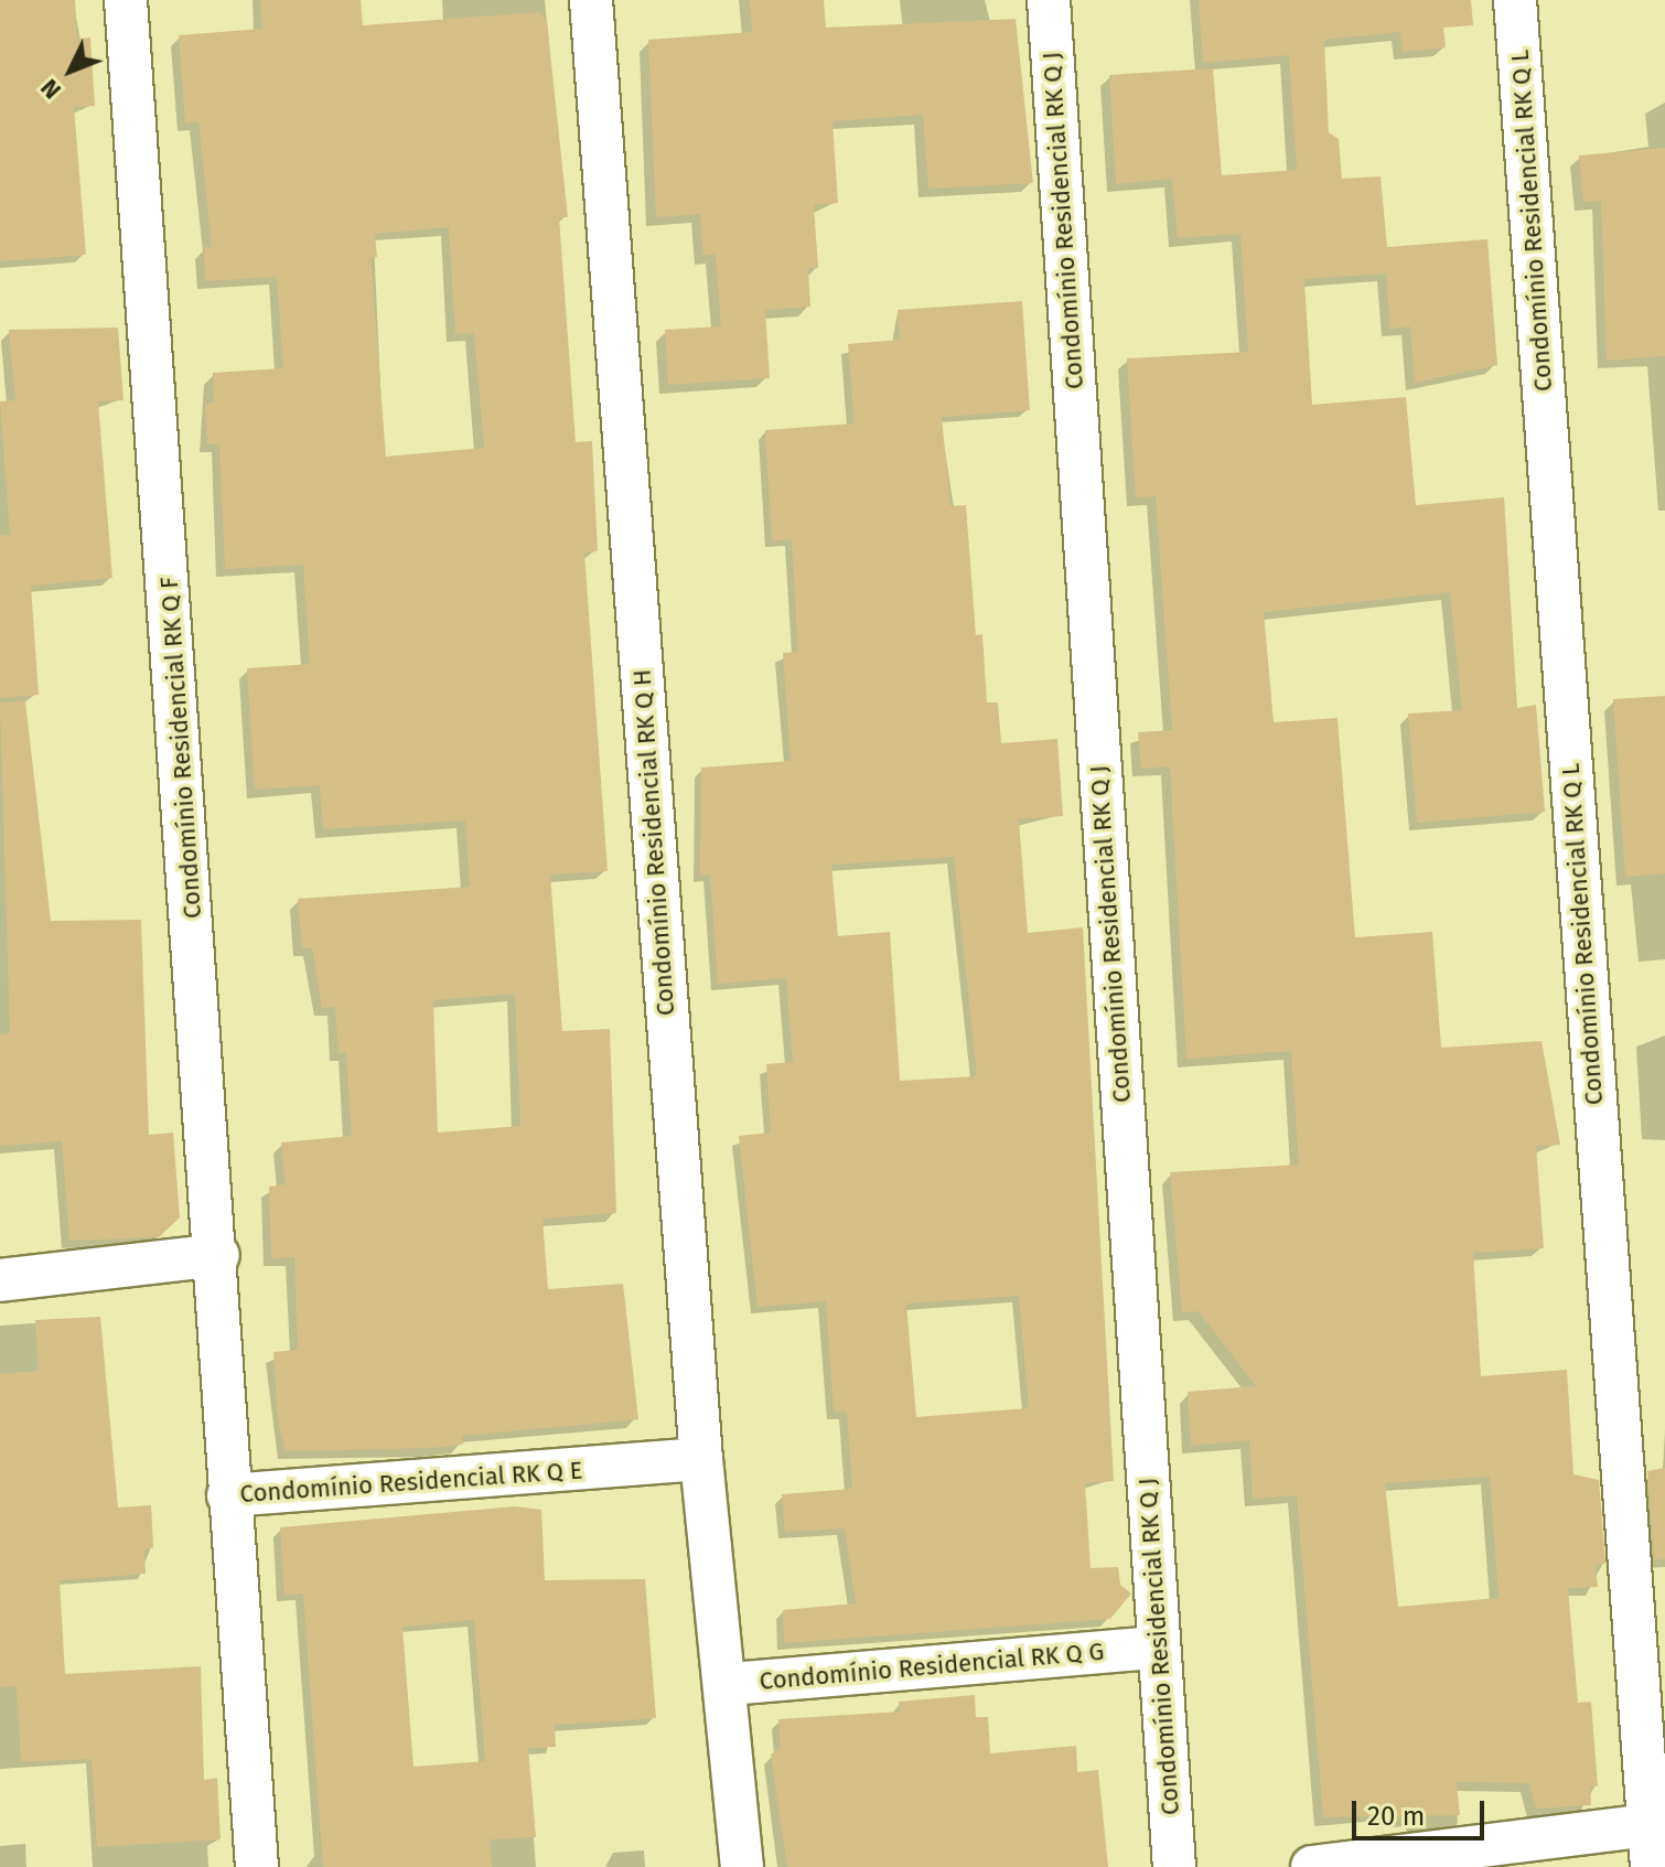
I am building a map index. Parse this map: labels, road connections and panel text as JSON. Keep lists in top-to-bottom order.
{
  "streets": {
    "street": [
      "Condomínio Residencial RK Q J",
      "Condomínio Residencial RK Q L",
      "Condomínio Residencial RK Q F",
      "Condomínio Residencial RK Q H",
      "Condomínio Residencial RK Q E",
      "Condomínio Residencial RK Q G"
    ]
  },
  "crossings": [
    ["Condomínio Residencial RK Q J", "Condomínio Residencial RK Q G"],
    ["Condomínio Residencial RK Q F", "Condomínio Residencial RK Q E"],
    ["Condomínio Residencial RK Q H", "Condomínio Residencial RK Q E"],
    ["Condomínio Residencial RK Q H", "Condomínio Residencial RK Q G"]
  ],
  "scale_bar": "20 m",
  "north": "bottom left"
}
